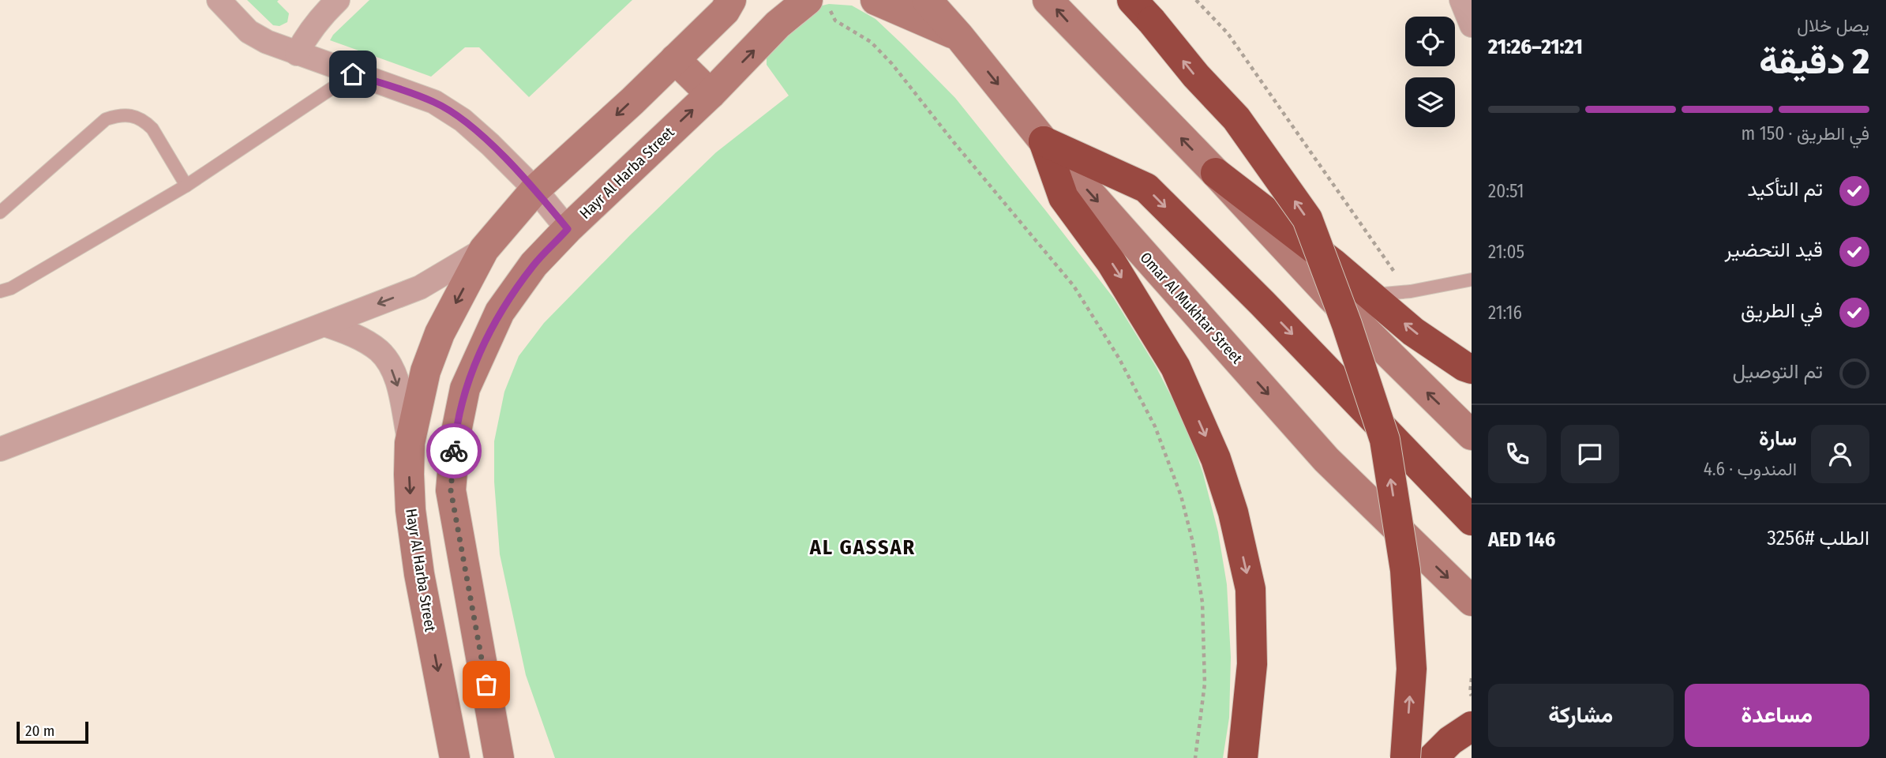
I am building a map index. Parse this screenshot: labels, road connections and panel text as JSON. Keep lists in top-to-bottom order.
{
  "streets": {
    "main road": ["Hayr Al Harba Street", "Omar Al Mukhtar Street"]
  },
  "districts": ["AL GASSAR"],
  "scale_bar": "20 m",
  "page": {
    "heading": ["2 دقيقة", "يصل خلال", "21:21–21:26"],
    "panel": [
      "سارة",
      "المندوب · 4.6",
      "الطلب #3256",
      "AED 146"
    ],
    "bar": "في الطريق · 150 m",
    "list": [
      ["تم التأكيد", "20:51"],
      ["قيد التحضير", "21:05"],
      ["في الطريق", "21:16"],
      "تم التوصيل"
    ],
    "buttons": ["مساعدة", "مشاركة"],
    "scale": "20 m"
  }
}
